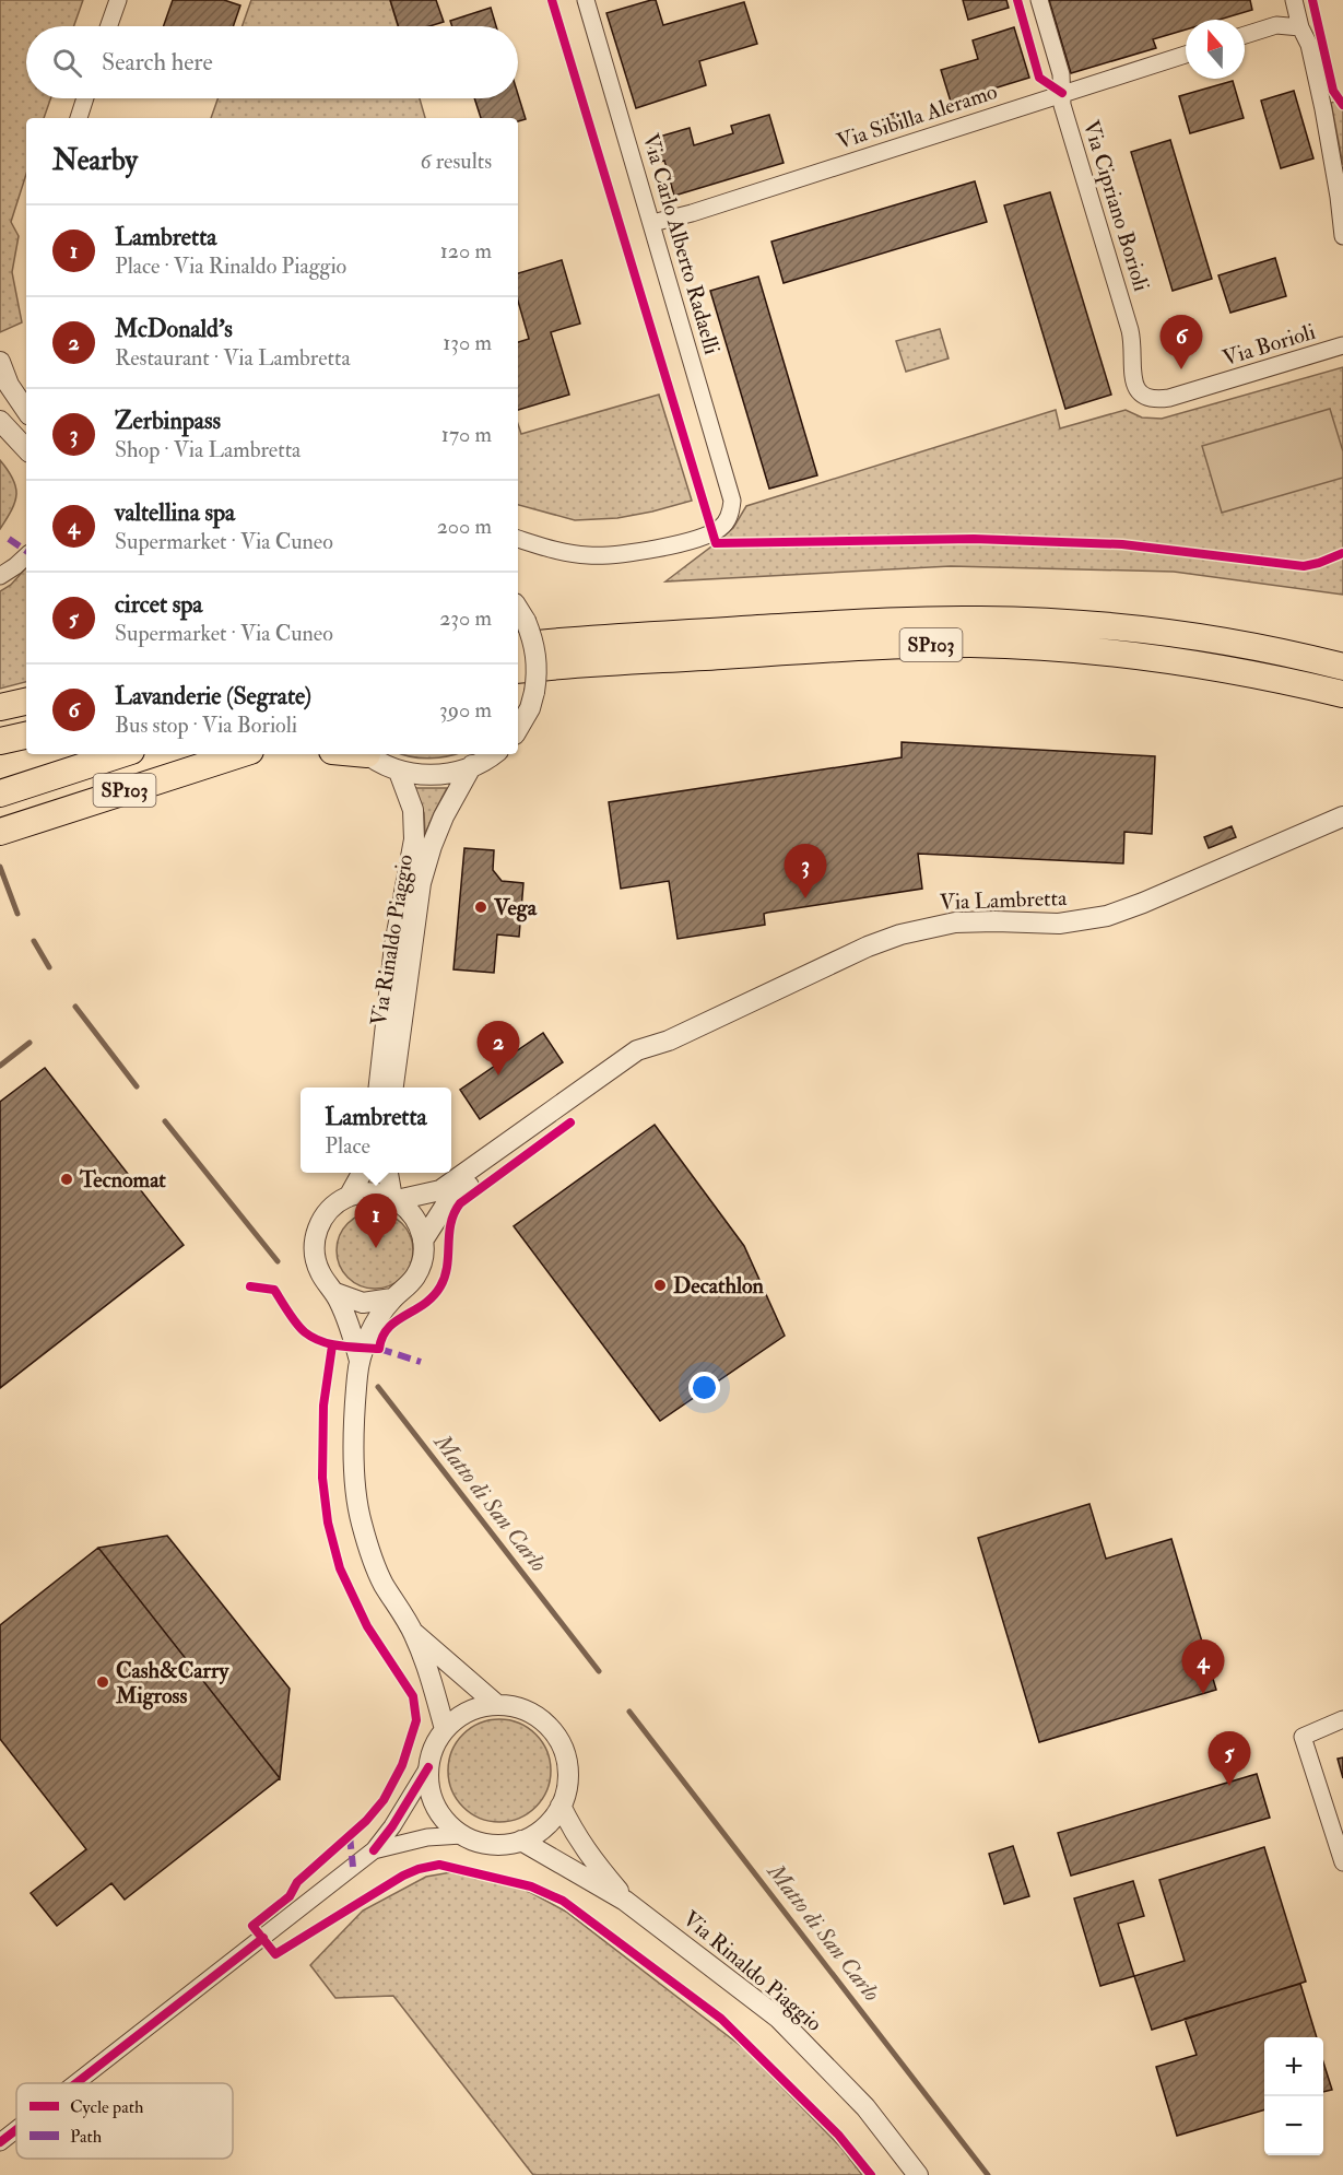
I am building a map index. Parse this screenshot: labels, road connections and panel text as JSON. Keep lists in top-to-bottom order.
{
  "streets": {
    "highway": ["SP103"],
    "street": [
      "Via Sibilla Aleramo",
      "Via Cipriano Borioli",
      "Via Carlo Alberto Radaelli",
      "Via Borioli",
      "Via Lambretta",
      "Via Rinaldo Piaggio"
    ]
  },
  "crossings": [
    ["Via Sibilla Aleramo", "Via Cipriano Borioli"],
    ["Via Sibilla Aleramo", "Via Carlo Alberto Radaelli"],
    ["Via Cipriano Borioli", "Via Borioli"]
  ],
  "water": ["Matto di San Carlo"],
  "places": [
    "Vega",
    "Tecnomat",
    "Decathlon",
    "Cash&Carry Migross"
  ],
  "legend": ["Cycle path", "Path"],
  "north": "top",
  "page": {
    "search": "Search here",
    "heading": ["Nearby", "6 results"],
    "list": [
      {
        "mark": "1",
        "name": "Lambretta",
        "note": "Place · Via Rinaldo Piaggio",
        "value": "120 m"
      },
      {
        "mark": "2",
        "name": "McDonald's",
        "note": "Restaurant · Via Lambretta",
        "value": "130 m"
      },
      {
        "mark": "3",
        "name": "Zerbinpass",
        "note": "Shop · Via Lambretta",
        "value": "170 m"
      },
      {
        "mark": "4",
        "name": "valtellina spa",
        "note": "Supermarket · Via Cuneo",
        "value": "200 m"
      },
      {
        "mark": "5",
        "name": "circet spa",
        "note": "Supermarket · Via Cuneo",
        "value": "230 m"
      },
      {
        "mark": "6",
        "name": "Lavanderie (Segrate)",
        "note": "Bus stop · Via Borioli",
        "value": "390 m"
      }
    ],
    "pins": [
      "6",
      "3",
      "2",
      "1",
      "4",
      "5"
    ],
    "popup": ["Lambretta", "Place"],
    "map_buttons": ["+", "−"]
  }
}
